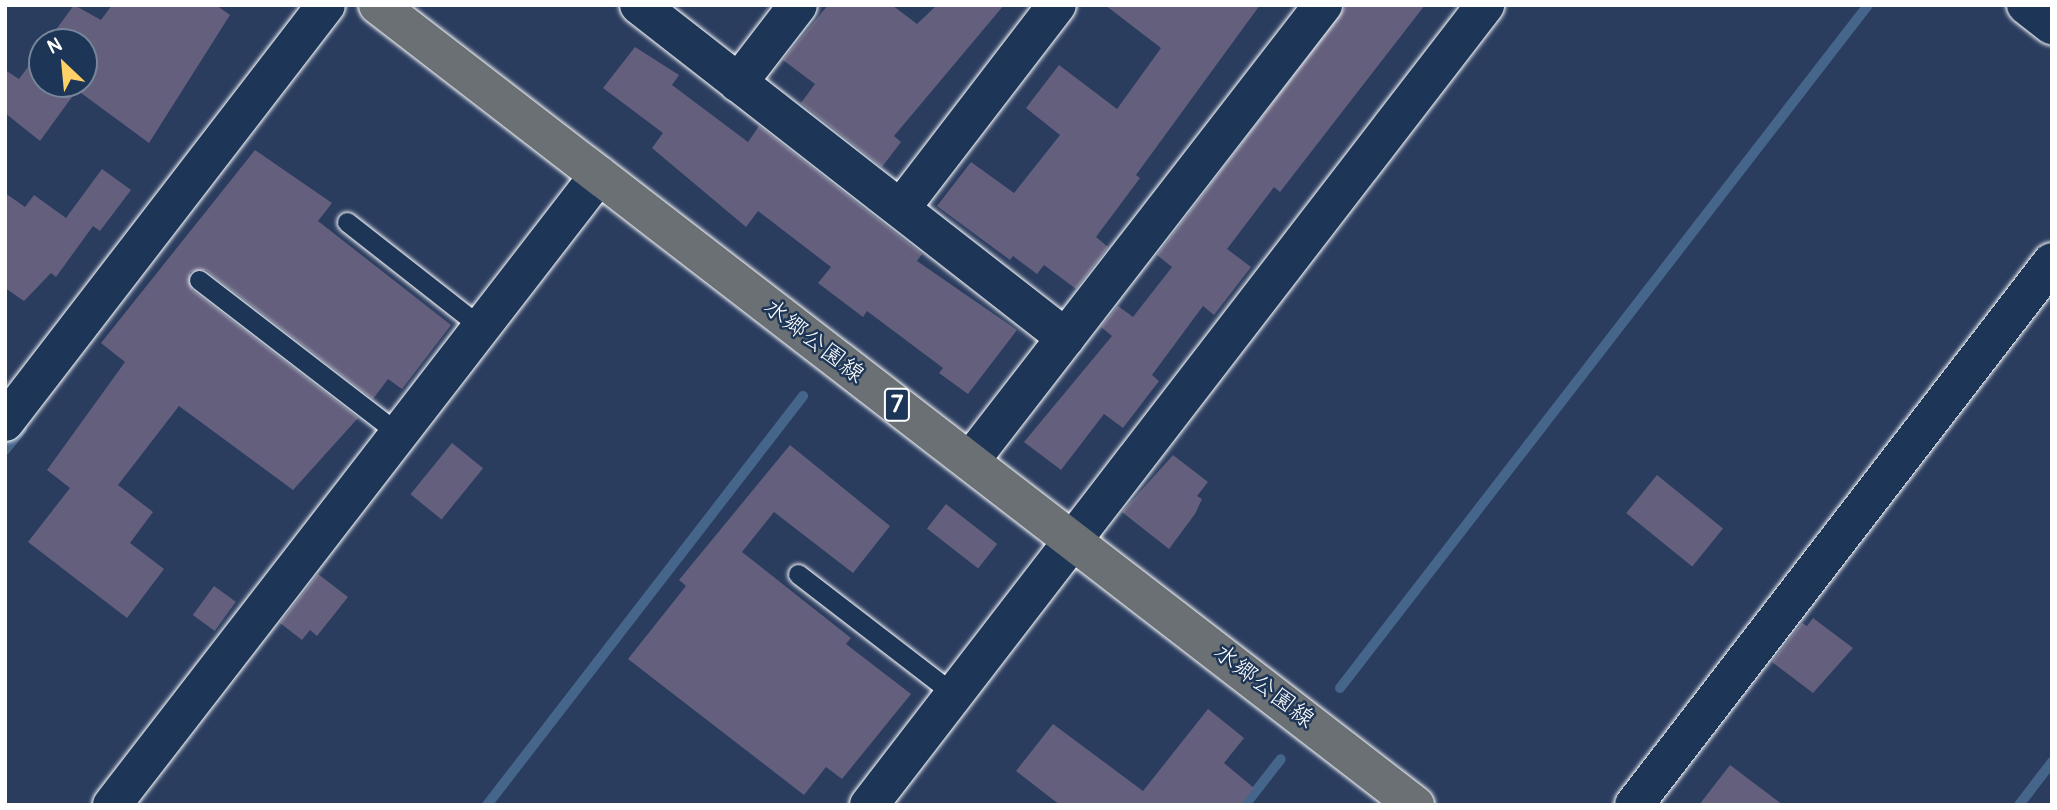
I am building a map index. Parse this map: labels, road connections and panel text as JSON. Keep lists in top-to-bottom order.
{
  "streets": {
    "main road": ["水郷公園線", "7"]
  },
  "north": "top left"
}
